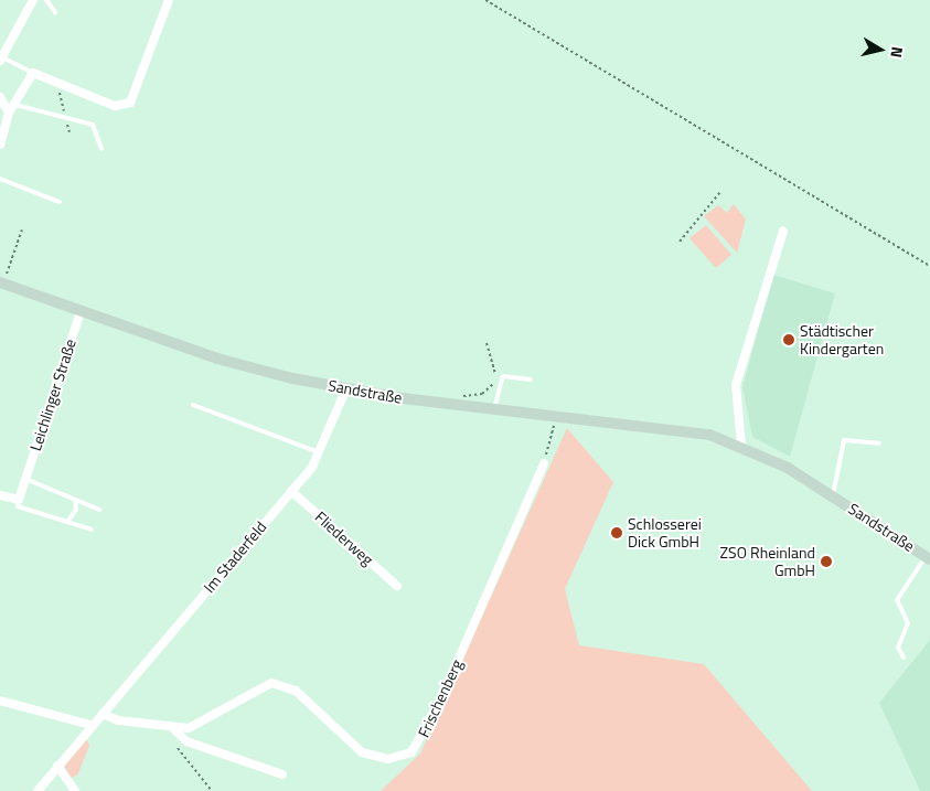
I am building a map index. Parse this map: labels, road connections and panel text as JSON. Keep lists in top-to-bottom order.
{
  "streets": {
    "street": [
      "Sandstraße",
      "Leichlinger Straße",
      "Fliederweg",
      "Im Staderfeld",
      "Frischenberg"
    ]
  },
  "crossings": [
    ["Sandstraße", "Leichlinger Straße"],
    ["Sandstraße", "Im Staderfeld"],
    ["Fliederweg", "Im Staderfeld"],
    ["Im Staderfeld", "Frischenberg"]
  ],
  "places": ["Städtischer Kindergarten", "Schlosserei Dick GmbH", "ZSO Rheinland GmbH"],
  "north": "right"
}
